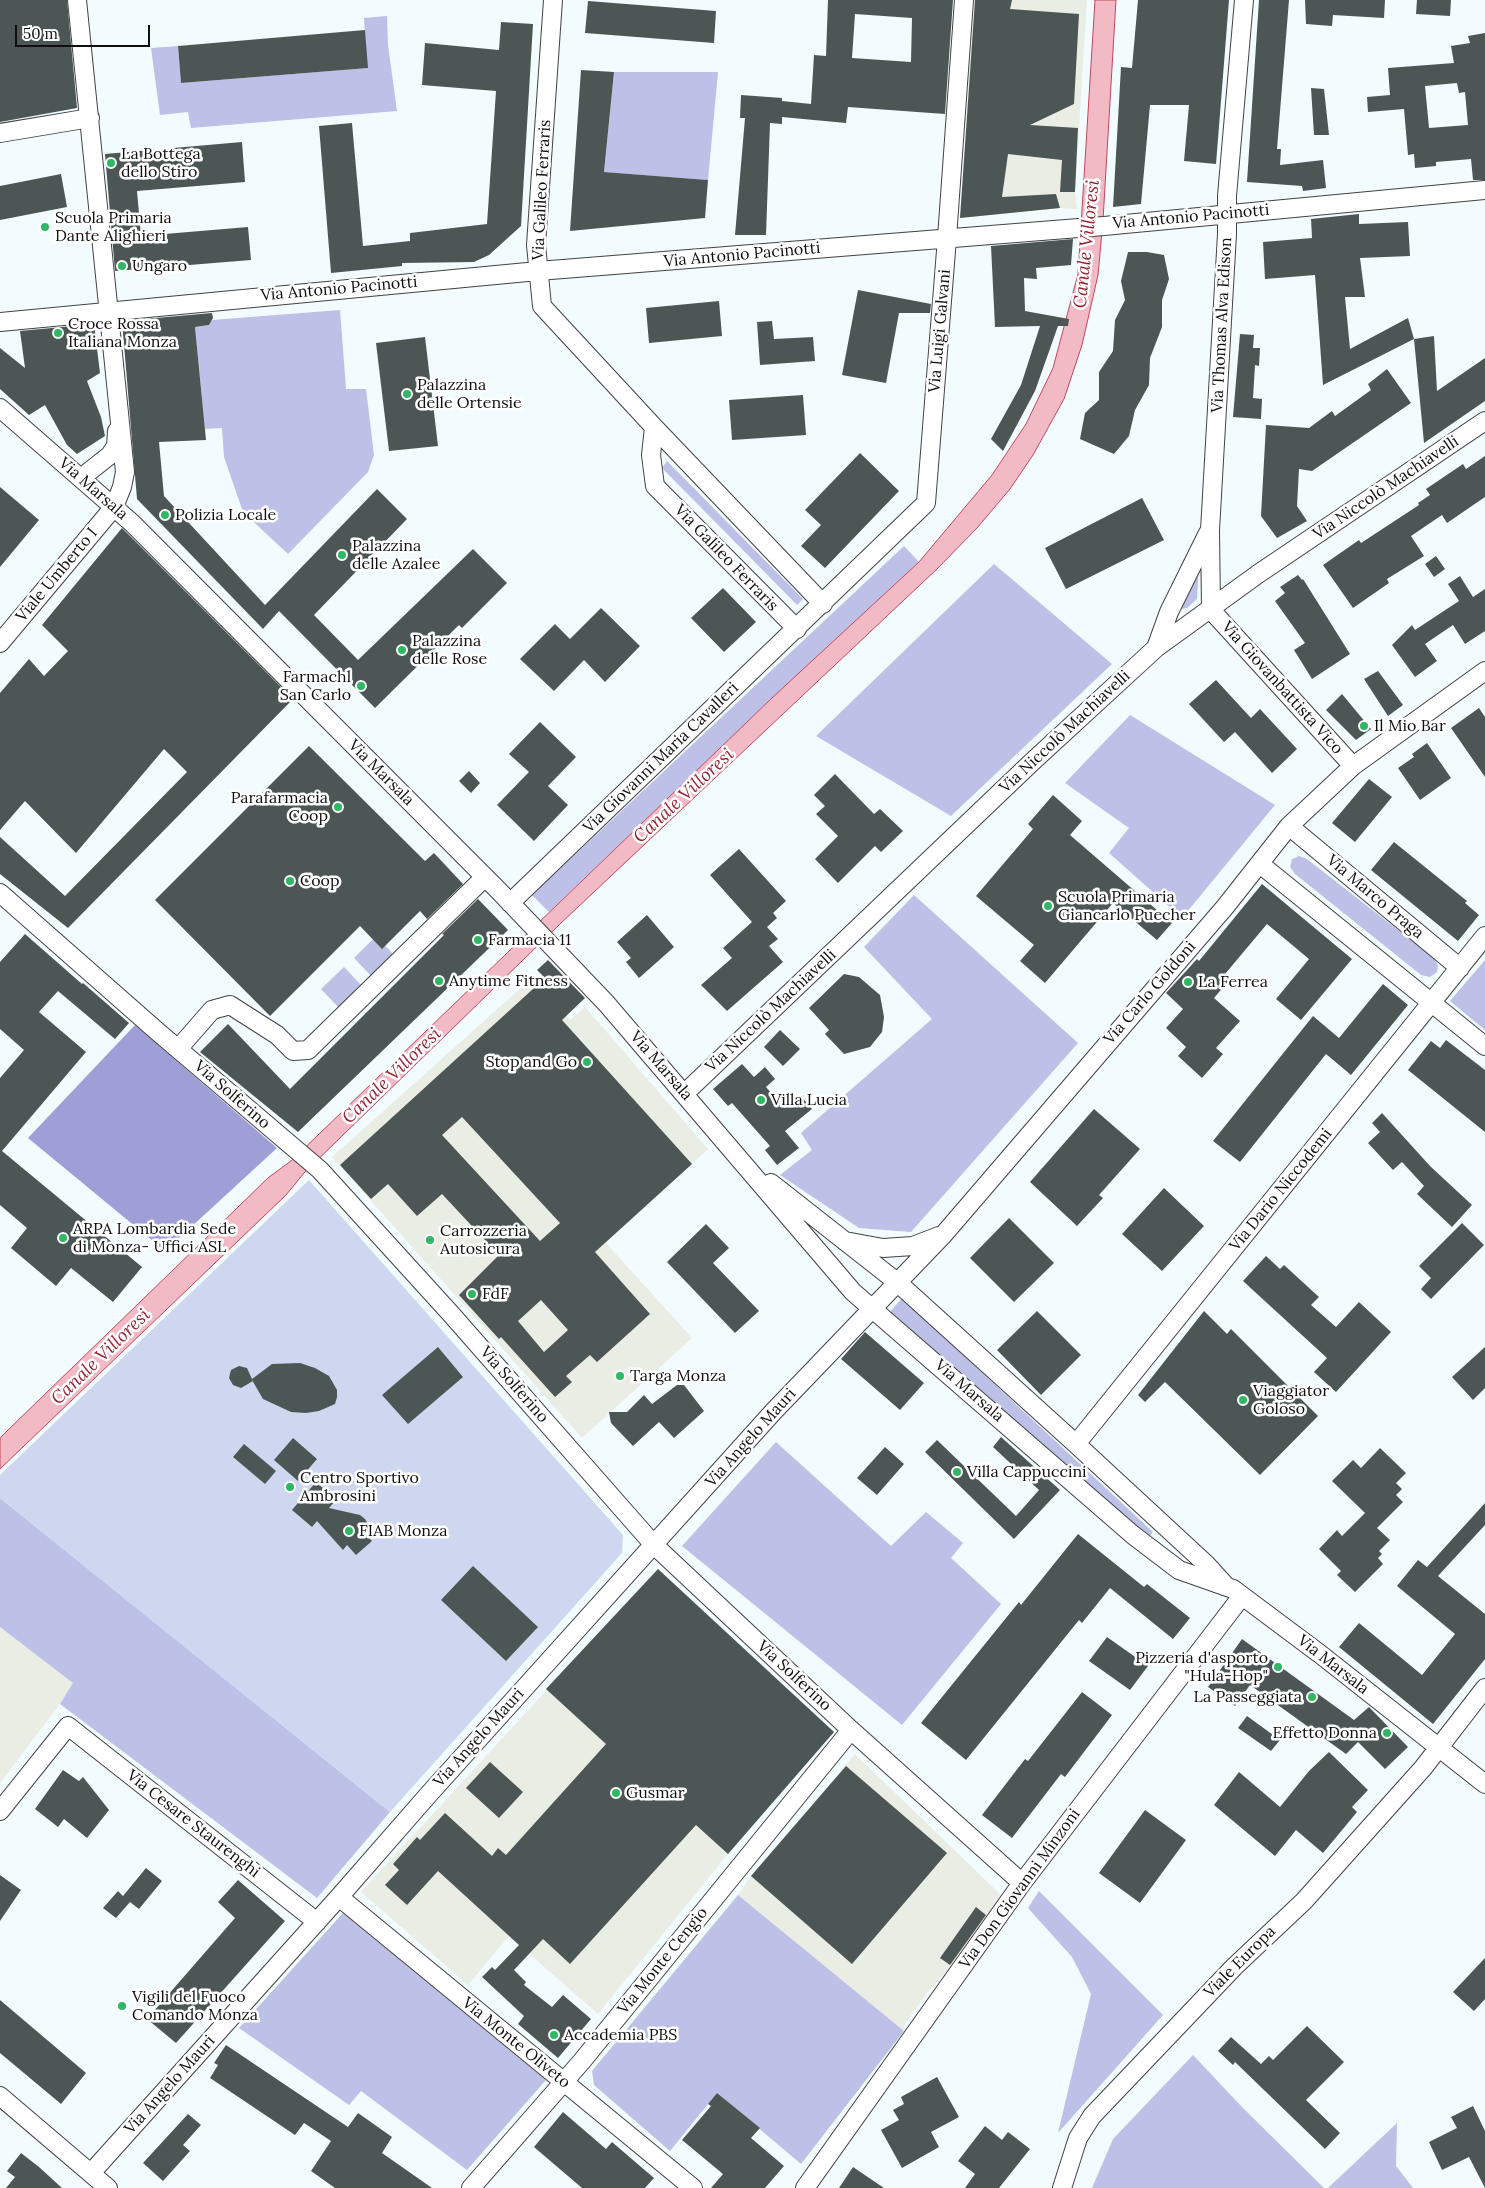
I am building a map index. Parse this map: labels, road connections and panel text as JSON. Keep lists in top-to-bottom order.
{
  "streets": {
    "street": [
      "Via Galileo Ferraris",
      "Via Antonio Pacinotti",
      "Via Thomas Alva Edison",
      "Via Luigi Galvani",
      "Via Niccolò Machiavelli",
      "Via Marsala",
      "Viale Umberto I",
      "Via Giovanbattista Vico",
      "Via Giovanni Maria Cavalleri",
      "Via Marco Praga",
      "Via Carlo Goldoni",
      "Via Solferino",
      "Via Dario Niccodemi",
      "Via Angelo Mauri",
      "Via Cesare Staurenghi",
      "Via Don Giovanni Minzoni",
      "Via Monte Cengio",
      "Viale Europa",
      "Via Monte Oliveto"
    ]
  },
  "crossings": [
    ["Via Galileo Ferraris", "Via Antonio Pacinotti"],
    ["Via Galileo Ferraris", "Via Luigi Galvani"],
    ["Via Galileo Ferraris", "Via Giovanni Maria Cavalleri"],
    ["Via Antonio Pacinotti", "Via Thomas Alva Edison"],
    ["Via Antonio Pacinotti", "Via Luigi Galvani"],
    ["Via Thomas Alva Edison", "Via Niccolò Machiavelli"],
    ["Via Thomas Alva Edison", "Via Giovanbattista Vico"],
    ["Via Luigi Galvani", "Via Giovanni Maria Cavalleri"],
    ["Via Niccolò Machiavelli", "Via Marsala"],
    ["Via Niccolò Machiavelli", "Via Giovanbattista Vico"],
    ["Via Marsala", "Viale Umberto I"],
    ["Via Marsala", "Via Giovanni Maria Cavalleri"],
    ["Via Marsala", "Via Carlo Goldoni"],
    ["Via Marsala", "Via Dario Niccodemi"],
    ["Via Marsala", "Via Angelo Mauri"],
    ["Via Marsala", "Via Don Giovanni Minzoni"],
    ["Via Marsala", "Viale Europa"],
    ["Via Giovanbattista Vico", "Via Carlo Goldoni"],
    ["Via Marco Praga", "Via Carlo Goldoni"],
    ["Via Marco Praga", "Via Dario Niccodemi"],
    ["Via Carlo Goldoni", "Via Angelo Mauri"],
    ["Via Solferino", "Via Angelo Mauri"],
    ["Via Solferino", "Via Don Giovanni Minzoni"],
    ["Via Solferino", "Via Monte Cengio"],
    ["Via Angelo Mauri", "Via Cesare Staurenghi"],
    ["Via Angelo Mauri", "Via Monte Oliveto"],
    ["Via Monte Cengio", "Via Monte Oliveto"]
  ],
  "water": ["Canale Villoresi"],
  "places": [
    "La Bottega dello Stiro",
    "Scuola Primaria Dante Alighieri",
    "Ungaro",
    "Croce Rossa Italiana Monza",
    "Palazzina delle Ortensie",
    "Polizia Locale",
    "Palazzina delle Azalee",
    "Palazzina delle Rose",
    "Farmachl San Carlo",
    "Il Mio Bar",
    "Parafarmacia Coop",
    "Coop",
    "Scuola Primaria Giancarlo Puecher",
    "Farmacia 11",
    "Anytime Fitness",
    "La Ferrea",
    "Stop and Go",
    "Villa Lucia",
    "ARPA Lombardia Sede di Monza- Uffici ASL",
    "Carrozzeria Autosicura",
    "FdF",
    "Targa Monza",
    "Viaggiator Goloso",
    "Villa Cappuccini",
    "Centro Sportivo Ambrosini",
    "FIAB Monza",
    "Pizzeria d'asporto \"Hula-Hop\"",
    "La Passeggiata",
    "Effetto Donna",
    "Gusmar",
    "Vigili del Fuoco Comando Monza",
    "Accademia PBS"
  ],
  "scale_bar": "50 m"
}
